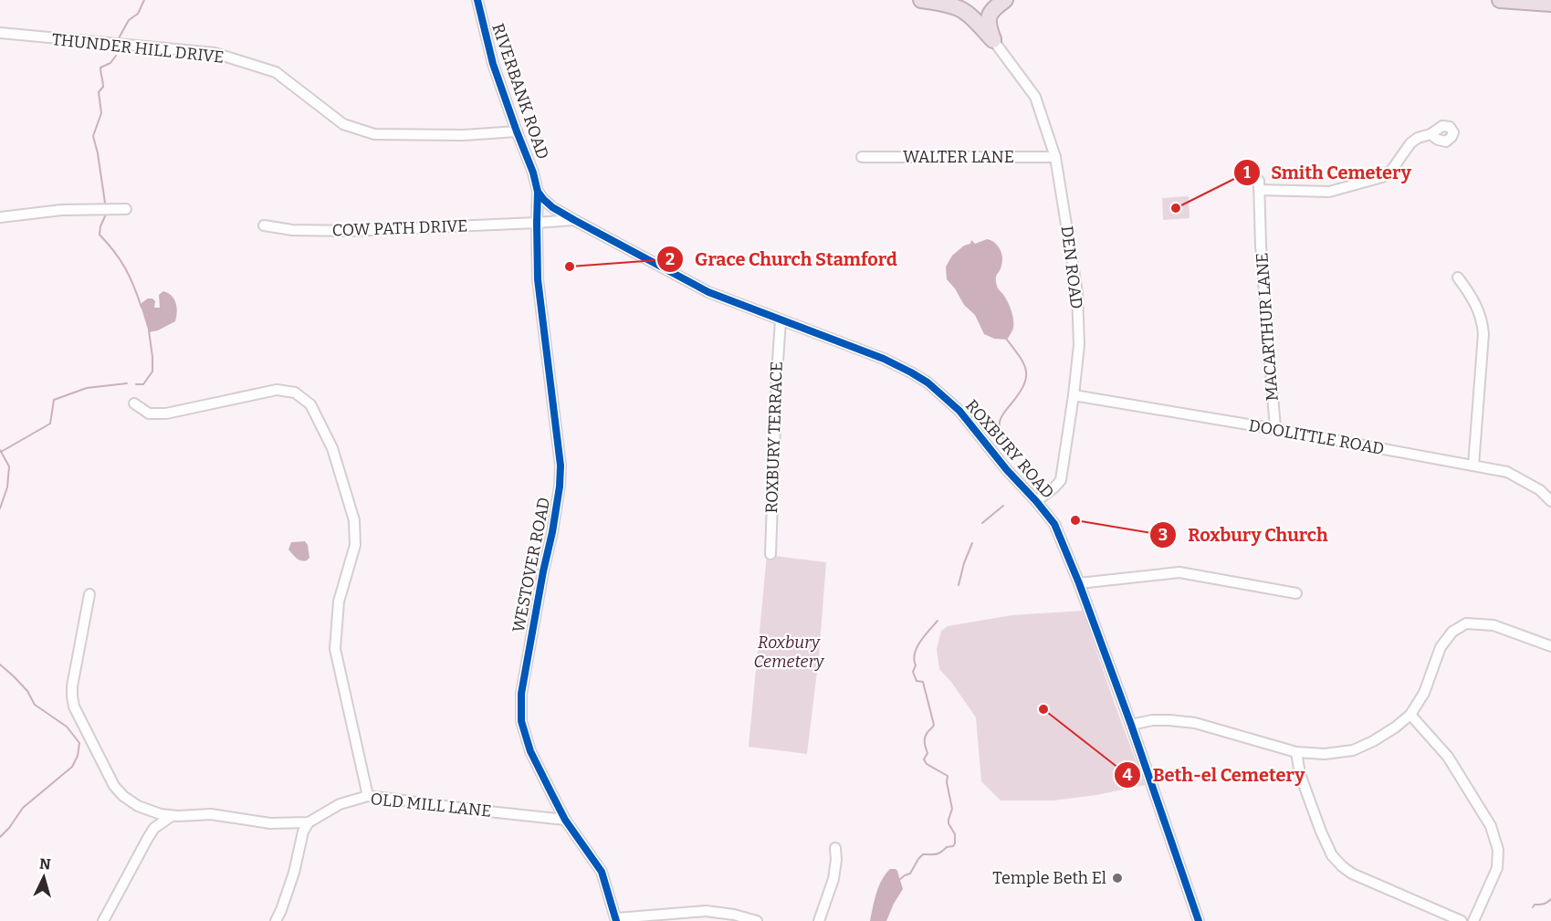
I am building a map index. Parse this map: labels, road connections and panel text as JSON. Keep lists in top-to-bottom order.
{
  "streets": {
    "street": [
      "THUNDER HILL DRIVE",
      "RIVERBANK ROAD",
      "WALTER LANE",
      "COW PATH DRIVE",
      "DEN ROAD",
      "MACARTHUR LANE",
      "ROXBURY TERRACE",
      "DOOLITTLE ROAD",
      "ROXBURY ROAD",
      "WESTOVER ROAD",
      "OLD MILL LANE"
    ]
  },
  "crossings": [
    ["THUNDER HILL DRIVE", "RIVERBANK ROAD"],
    ["RIVERBANK ROAD", "ROXBURY ROAD"],
    ["RIVERBANK ROAD", "WESTOVER ROAD"],
    ["WALTER LANE", "DEN ROAD"],
    ["COW PATH DRIVE", "WESTOVER ROAD"],
    ["DEN ROAD", "DOOLITTLE ROAD"],
    ["DEN ROAD", "ROXBURY ROAD"],
    ["MACARTHUR LANE", "DOOLITTLE ROAD"],
    ["ROXBURY TERRACE", "ROXBURY ROAD"],
    ["ROXBURY ROAD", "WESTOVER ROAD"],
    ["WESTOVER ROAD", "OLD MILL LANE"]
  ],
  "parks": ["Roxbury Cemetery"],
  "places": [
    "Smith Cemetery",
    "Grace Church Stamford",
    "Roxbury Church",
    "Beth-el Cemetery",
    "Temple Beth El"
  ],
  "north": "top"
}
